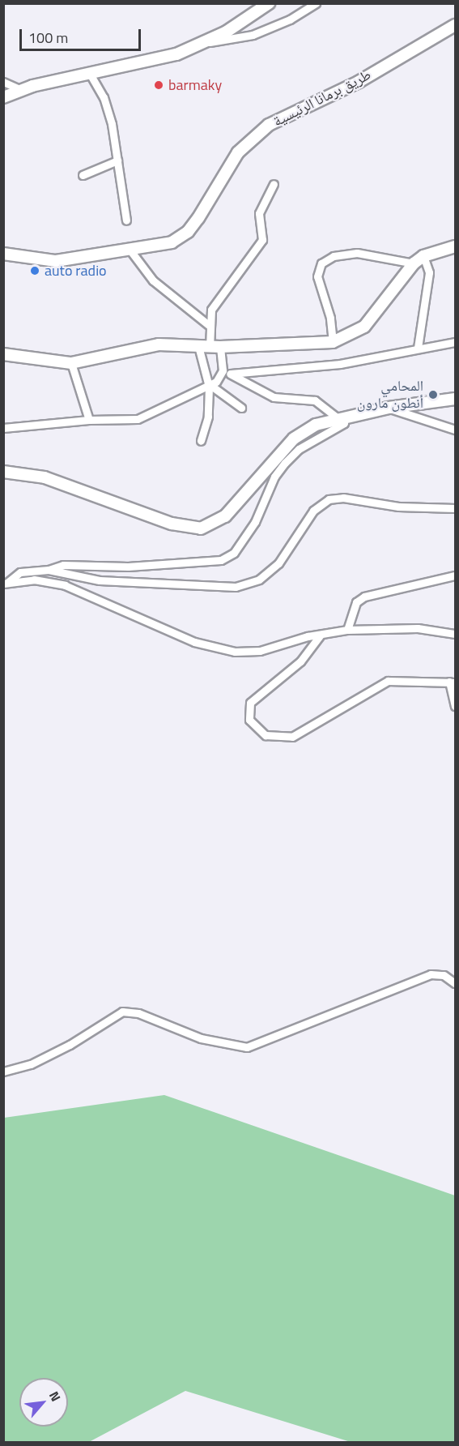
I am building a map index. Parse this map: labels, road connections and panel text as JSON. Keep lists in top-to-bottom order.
{
  "streets": {
    "street": ["طريق برمانا الرئيسية"]
  },
  "places": ["barmaky", "auto radio", "المحامي أنطون مارون"],
  "scale_bar": "100 m",
  "north": "top right"
}
